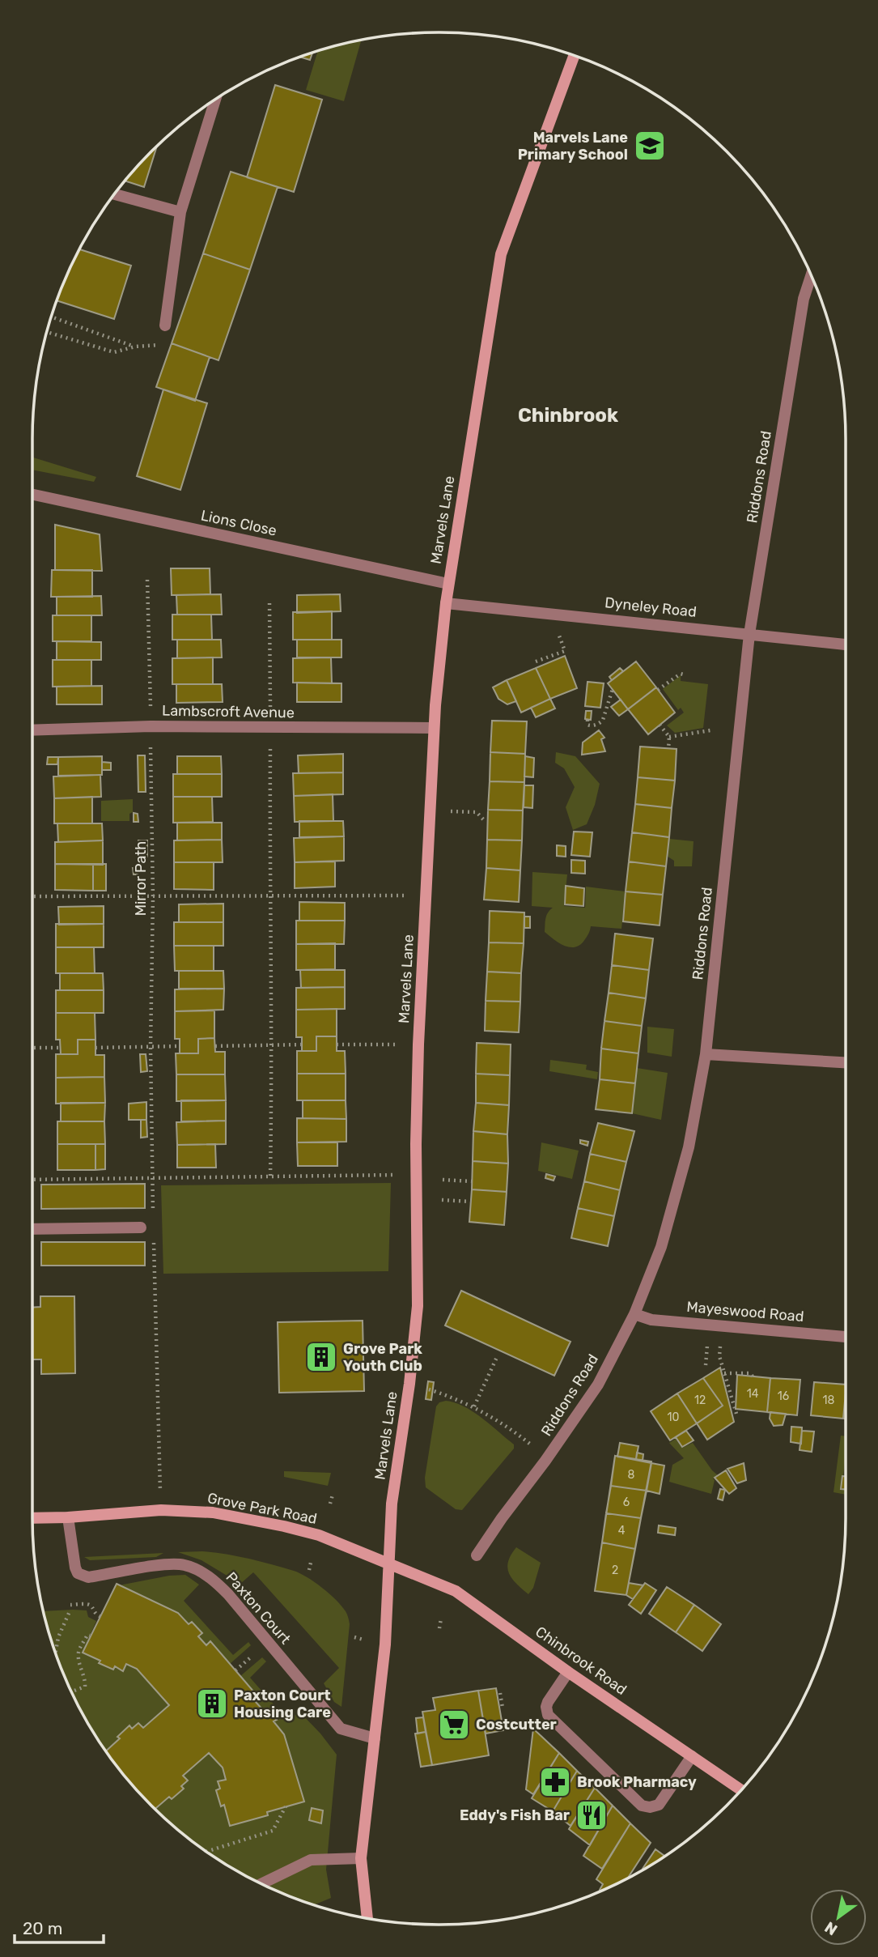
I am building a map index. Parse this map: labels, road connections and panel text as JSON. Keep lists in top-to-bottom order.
{
  "streets": {
    "street": [
      "Riddons Road",
      "Marvels Lane",
      "Lions Close",
      "Dyneley Road",
      "Lambscroft Avenue",
      "Mayeswood Road",
      "Grove Park Road",
      "Paxton Court",
      "Chinbrook Road"
    ],
    "path": ["Mirror Path"]
  },
  "crossings": [
    ["Riddons Road", "Dyneley Road"],
    ["Riddons Road", "Mayeswood Road"],
    ["Marvels Lane", "Lions Close"],
    ["Marvels Lane", "Dyneley Road"],
    ["Marvels Lane", "Lambscroft Avenue"],
    ["Marvels Lane", "Grove Park Road"],
    ["Marvels Lane", "Paxton Court"],
    ["Marvels Lane", "Chinbrook Road"],
    ["Lambscroft Avenue", "Mirror Path"],
    ["Grove Park Road", "Paxton Court"],
    ["Grove Park Road", "Chinbrook Road"]
  ],
  "districts": ["Chinbrook"],
  "places": {
    "school or university": ["Marvels Lane Primary School"],
    "building": ["Grove Park Youth Club", "Paxton Court Housing Care"],
    "supermarket": ["Costcutter"],
    "pharmacy": ["Brook Pharmacy"],
    "restaurant": ["Eddy's Fish Bar"]
  },
  "house_numbers": [
    "14",
    "16",
    "12",
    "18",
    "10",
    "8",
    "6",
    "4",
    "2"
  ],
  "scale_bar": "20 m",
  "north": "bottom left"
}
